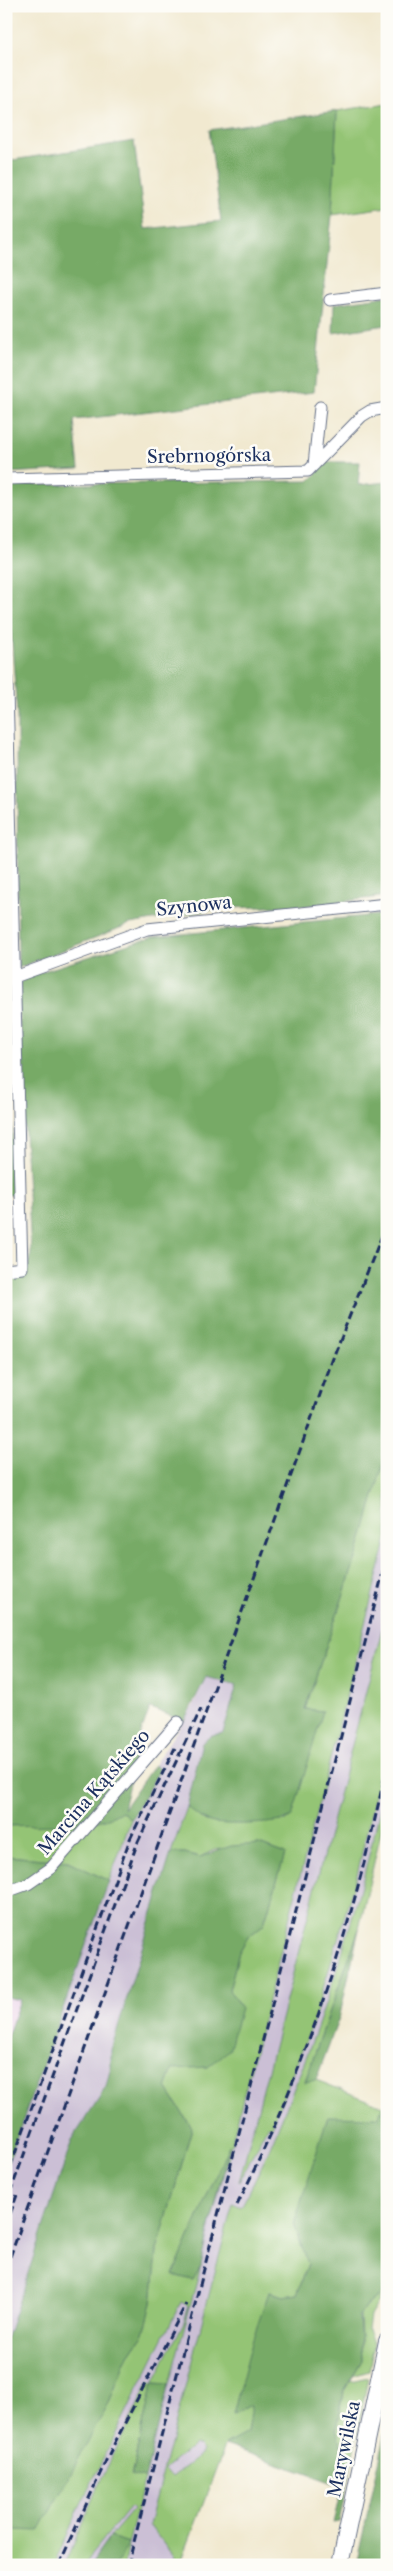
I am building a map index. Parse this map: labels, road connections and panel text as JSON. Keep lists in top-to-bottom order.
{
  "streets": {
    "street": [
      "Srebrnogórska",
      "Szynowa",
      "Marcina Kątskiego",
      "Marywilska"
    ]
  }
}
